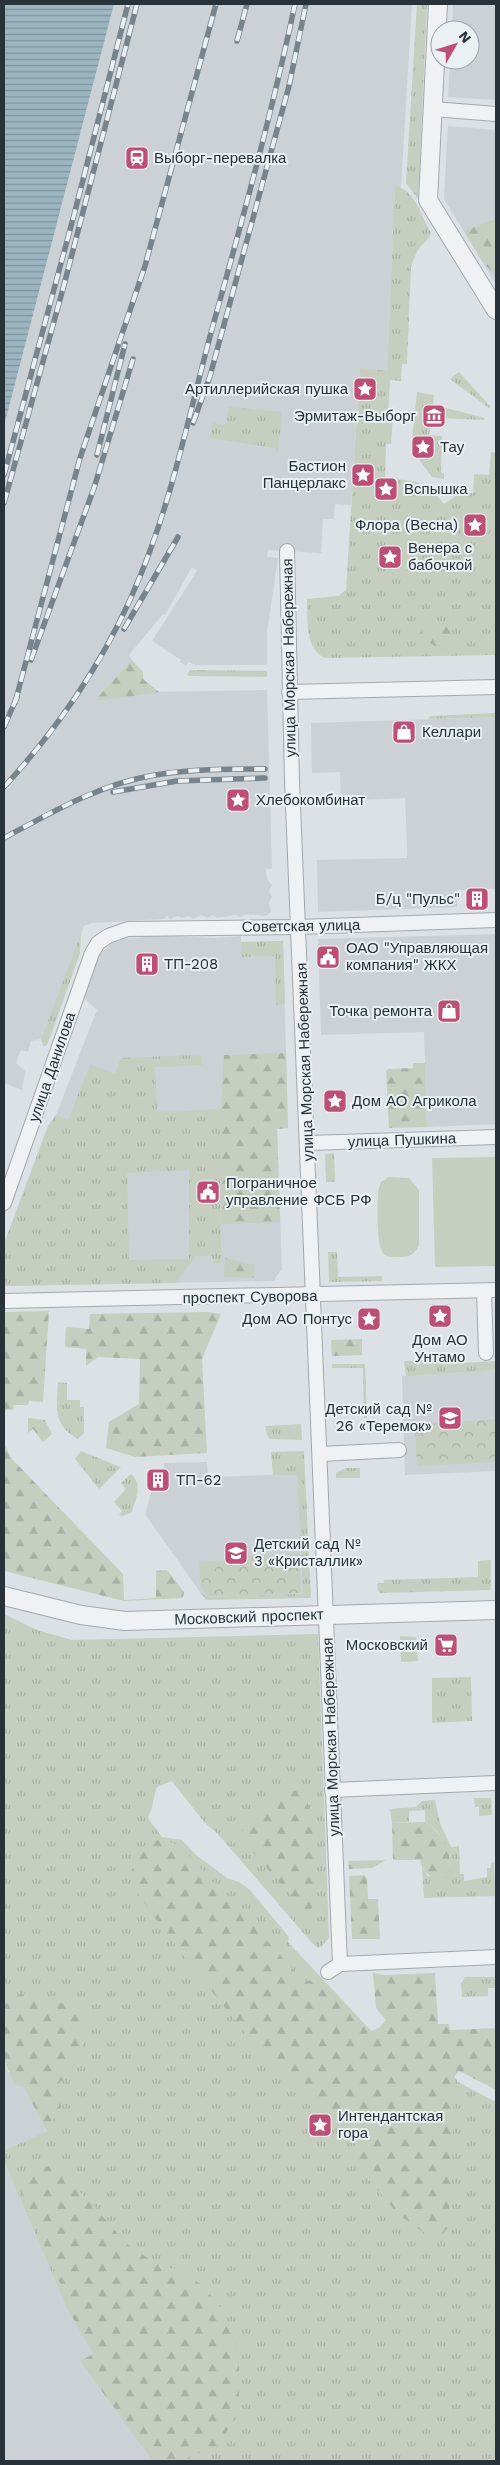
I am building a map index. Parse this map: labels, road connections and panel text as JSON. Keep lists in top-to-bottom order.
{
  "streets": {
    "street": [
      "улица Морская Набережная",
      "Советская улица",
      "улица Данилова",
      "улица Пушкина",
      "проспект Суворова",
      "Московский проспект"
    ]
  },
  "crossings": [
    ["улица Морская Набережная", "Советская улица"],
    ["улица Морская Набережная", "улица Пушкина"],
    ["улица Морская Набережная", "проспект Суворова"],
    ["улица Морская Набережная", "Московский проспект"],
    ["Советская улица", "улица Данилова"]
  ],
  "places": {
    "station": ["Выборг-перевалка"],
    "place": [
      "Артиллерийская пушка",
      "Тау",
      "Бастион Панцерлакс",
      "Вспышка",
      "Флора (Весна)",
      "Венера с бабочкой",
      "Хлебокомбинат",
      "Дом АО Агрикола",
      "Дом АО Унтамо",
      "Дом АО Понтус",
      "Интендантская гора"
    ],
    "museum": ["Эрмитаж-Выборг"],
    "shop": ["Келлари", "Точка ремонта"],
    "building": ["Б/ц \"Пульс\"", "ТП-208", "ТП-62"],
    "public building": ["ОАО \"Управляющая компания\" ЖКХ", "Пограничное управление ФСБ РФ"],
    "school or university": ["Детский сад № 26 «Теремок»", "Детский сад № 3 «Кристаллик»"],
    "supermarket": ["Московский"]
  },
  "north": "top right"
}
